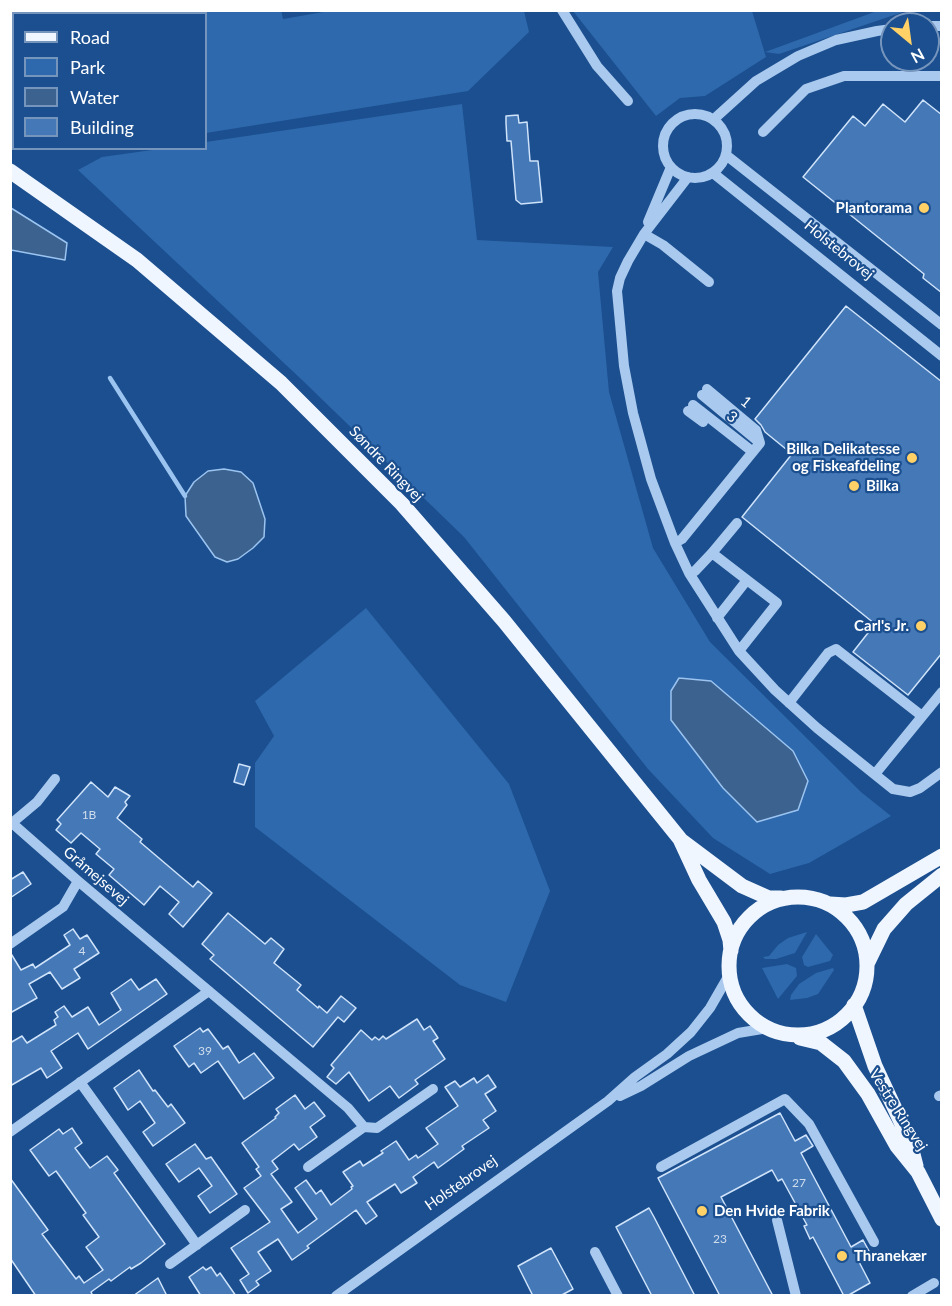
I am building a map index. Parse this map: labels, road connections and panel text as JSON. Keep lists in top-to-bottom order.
{
  "streets": {
    "main road": ["Søndre Ringvej", "Vestre Ringvej"],
    "street": ["Holstebrovej", "Gråmejsevej"]
  },
  "crossings": [
    ["Holstebrovej", "Søndre Ringvej"],
    ["Holstebrovej", "Vestre Ringvej"],
    ["Søndre Ringvej", "Vestre Ringvej"]
  ],
  "places": [
    "Plantorama",
    "Bilka Delikatesse og Fiskeafdeling",
    "Bilka",
    "Carl's Jr.",
    "Den Hvide Fabrik",
    "Thranekær"
  ],
  "house_numbers": [
    "1B",
    "4",
    "39",
    "27",
    "23"
  ],
  "legend": [
    "Road",
    "Park",
    "Water",
    "Building"
  ],
  "north": "bottom right"
}
